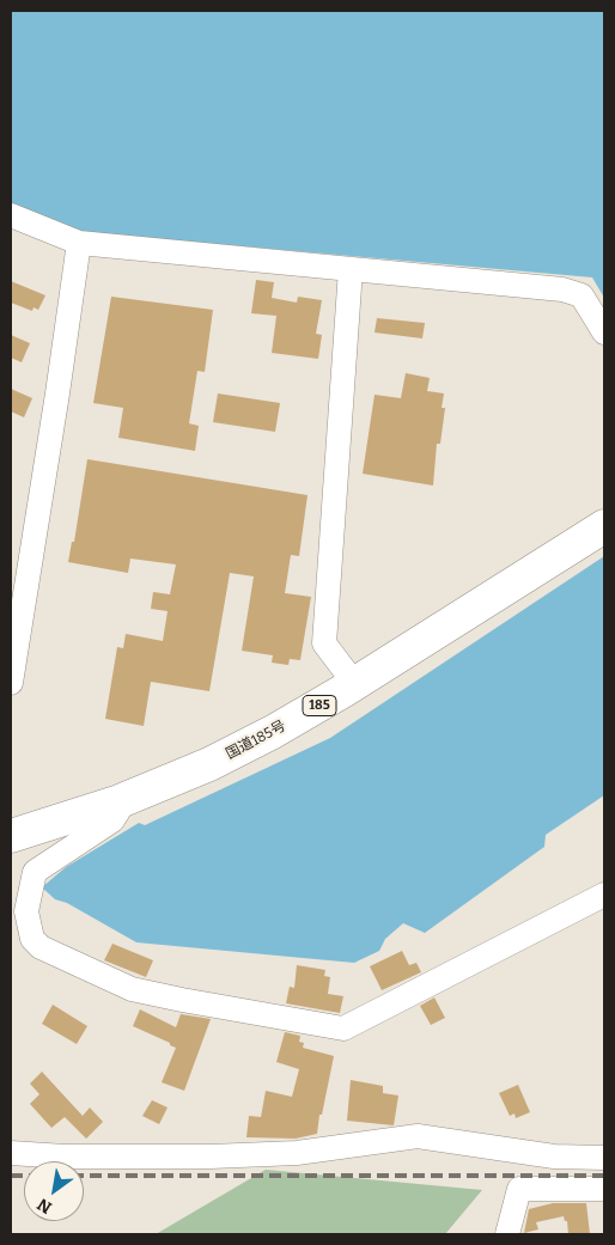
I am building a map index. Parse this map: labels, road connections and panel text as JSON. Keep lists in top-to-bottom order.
{
  "streets": {
    "highway": ["185", "国道185号"]
  },
  "north": "bottom left"
}
